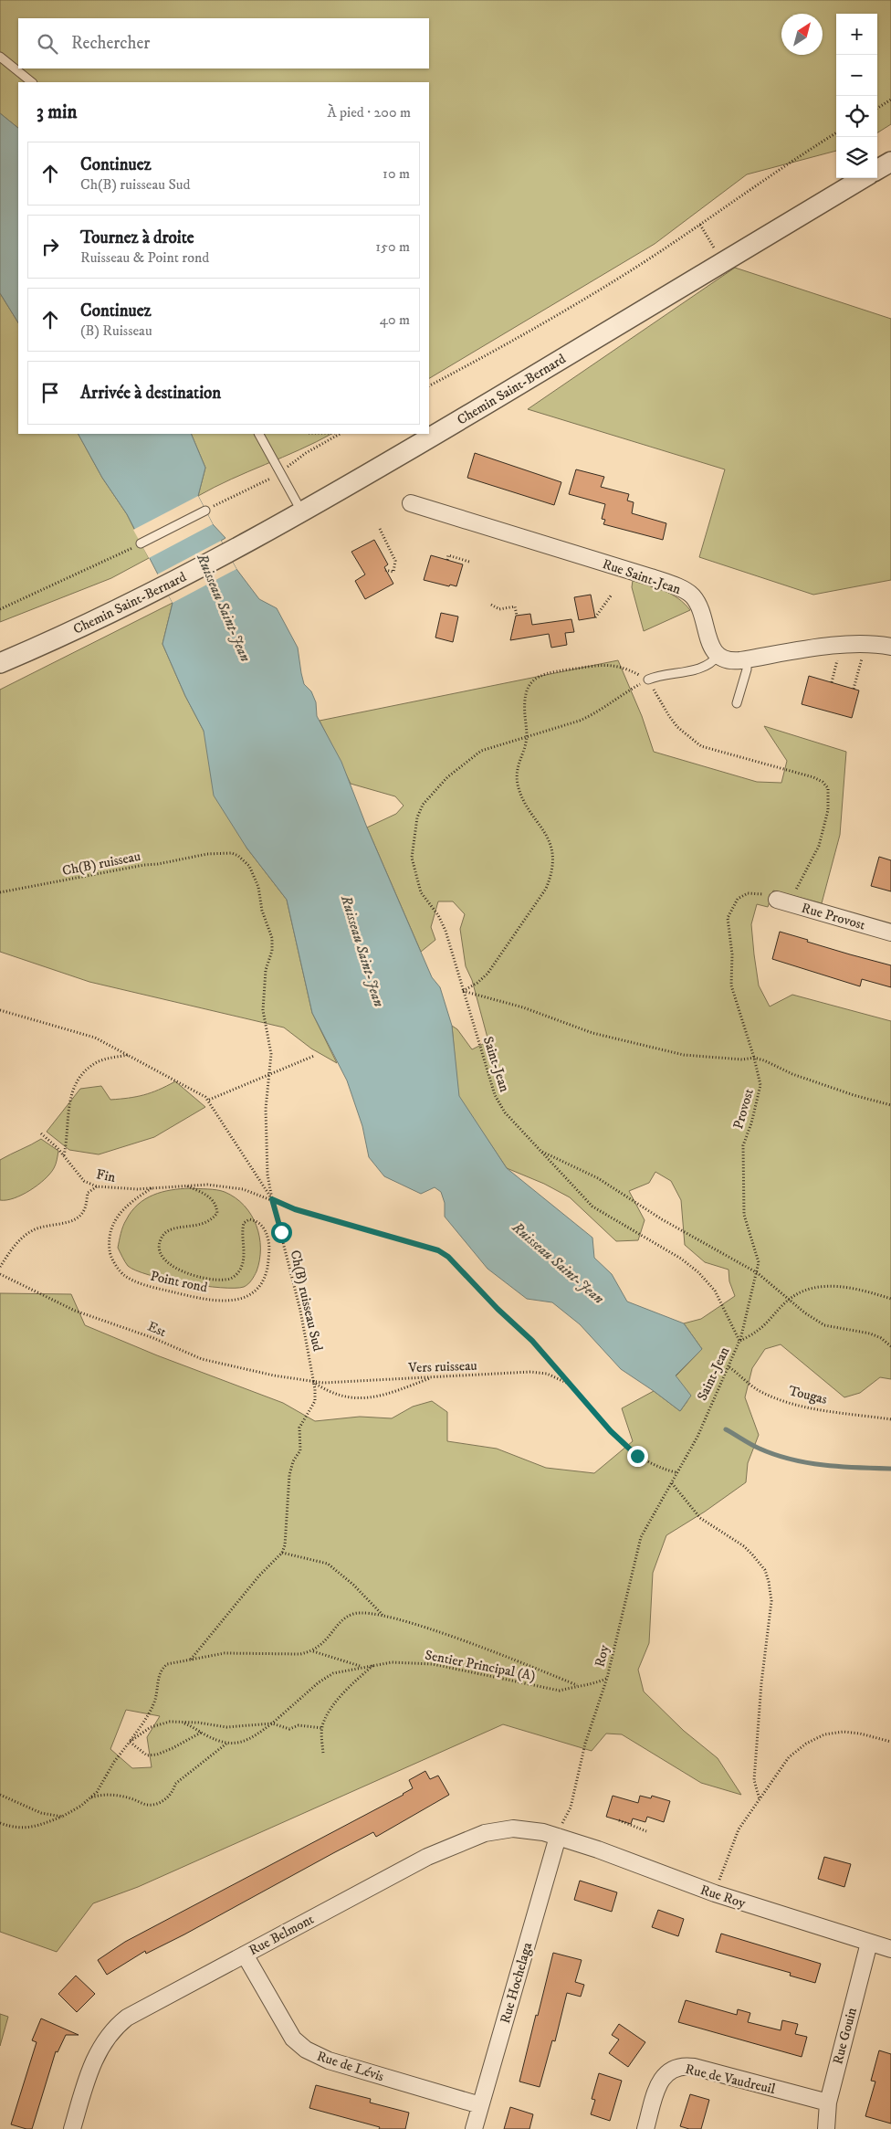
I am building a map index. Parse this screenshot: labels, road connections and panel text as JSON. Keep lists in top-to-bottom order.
{
  "streets": {
    "street": [
      "Chemin Saint-Bernard",
      "Rue Saint-Jean",
      "Rue Provost",
      "Rue Roy",
      "Rue Belmont",
      "Rue Hochelaga",
      "Rue Gouin",
      "Rue de Lévis",
      "Rue de Vaudreuil"
    ],
    "path": [
      "Ch(B) ruisseau",
      "Saint-Jean",
      "Provost",
      "Fin",
      "Point rond",
      "Ch(B) ruisseau Sud",
      "Est",
      "Vers ruisseau",
      "Tougas",
      "Roy",
      "Sentier Principal (A)"
    ]
  },
  "crossings": [
    ["Ch(B) ruisseau", "Fin"],
    ["Ch(B) ruisseau", "Ch(B) ruisseau Sud"],
    ["Rue Provost", "Provost"],
    ["Saint-Jean", "Provost"],
    ["Saint-Jean", "Fin"],
    ["Saint-Jean", "Tougas"],
    ["Saint-Jean", "Roy"],
    ["Fin", "Point rond"],
    ["Fin", "Ch(B) ruisseau Sud"],
    ["Fin", "Vers ruisseau"],
    ["Ch(B) ruisseau Sud", "Est"],
    ["Ch(B) ruisseau Sud", "Vers ruisseau"],
    ["Est", "Vers ruisseau"],
    ["Roy", "Sentier Principal (A)"],
    ["Roy", "Rue Roy"],
    ["Roy", "Rue Belmont"],
    ["Roy", "Rue Hochelaga"],
    ["Rue Roy", "Rue Belmont"],
    ["Rue Roy", "Rue Hochelaga"],
    ["Rue Roy", "Rue Gouin"],
    ["Rue Belmont", "Rue Hochelaga"],
    ["Rue Belmont", "Rue de Lévis"],
    ["Rue Hochelaga", "Rue de Lévis"],
    ["Rue Gouin", "Rue de Vaudreuil"]
  ],
  "water": ["Ruisseau Saint-Jean"],
  "north": "top right",
  "page": {
    "map_buttons": ["+", "−"],
    "search": "Rechercher",
    "heading": ["3 min", "À pied · 200 m"],
    "list": [
      ["Continuez", "Ch(B) ruisseau Sud", "10 m"],
      ["Tournez à droite", "Ruisseau & Point rond", "150 m"],
      ["Continuez", "(B) Ruisseau", "40 m"],
      "Arrivée à destination"
    ]
  }
}
